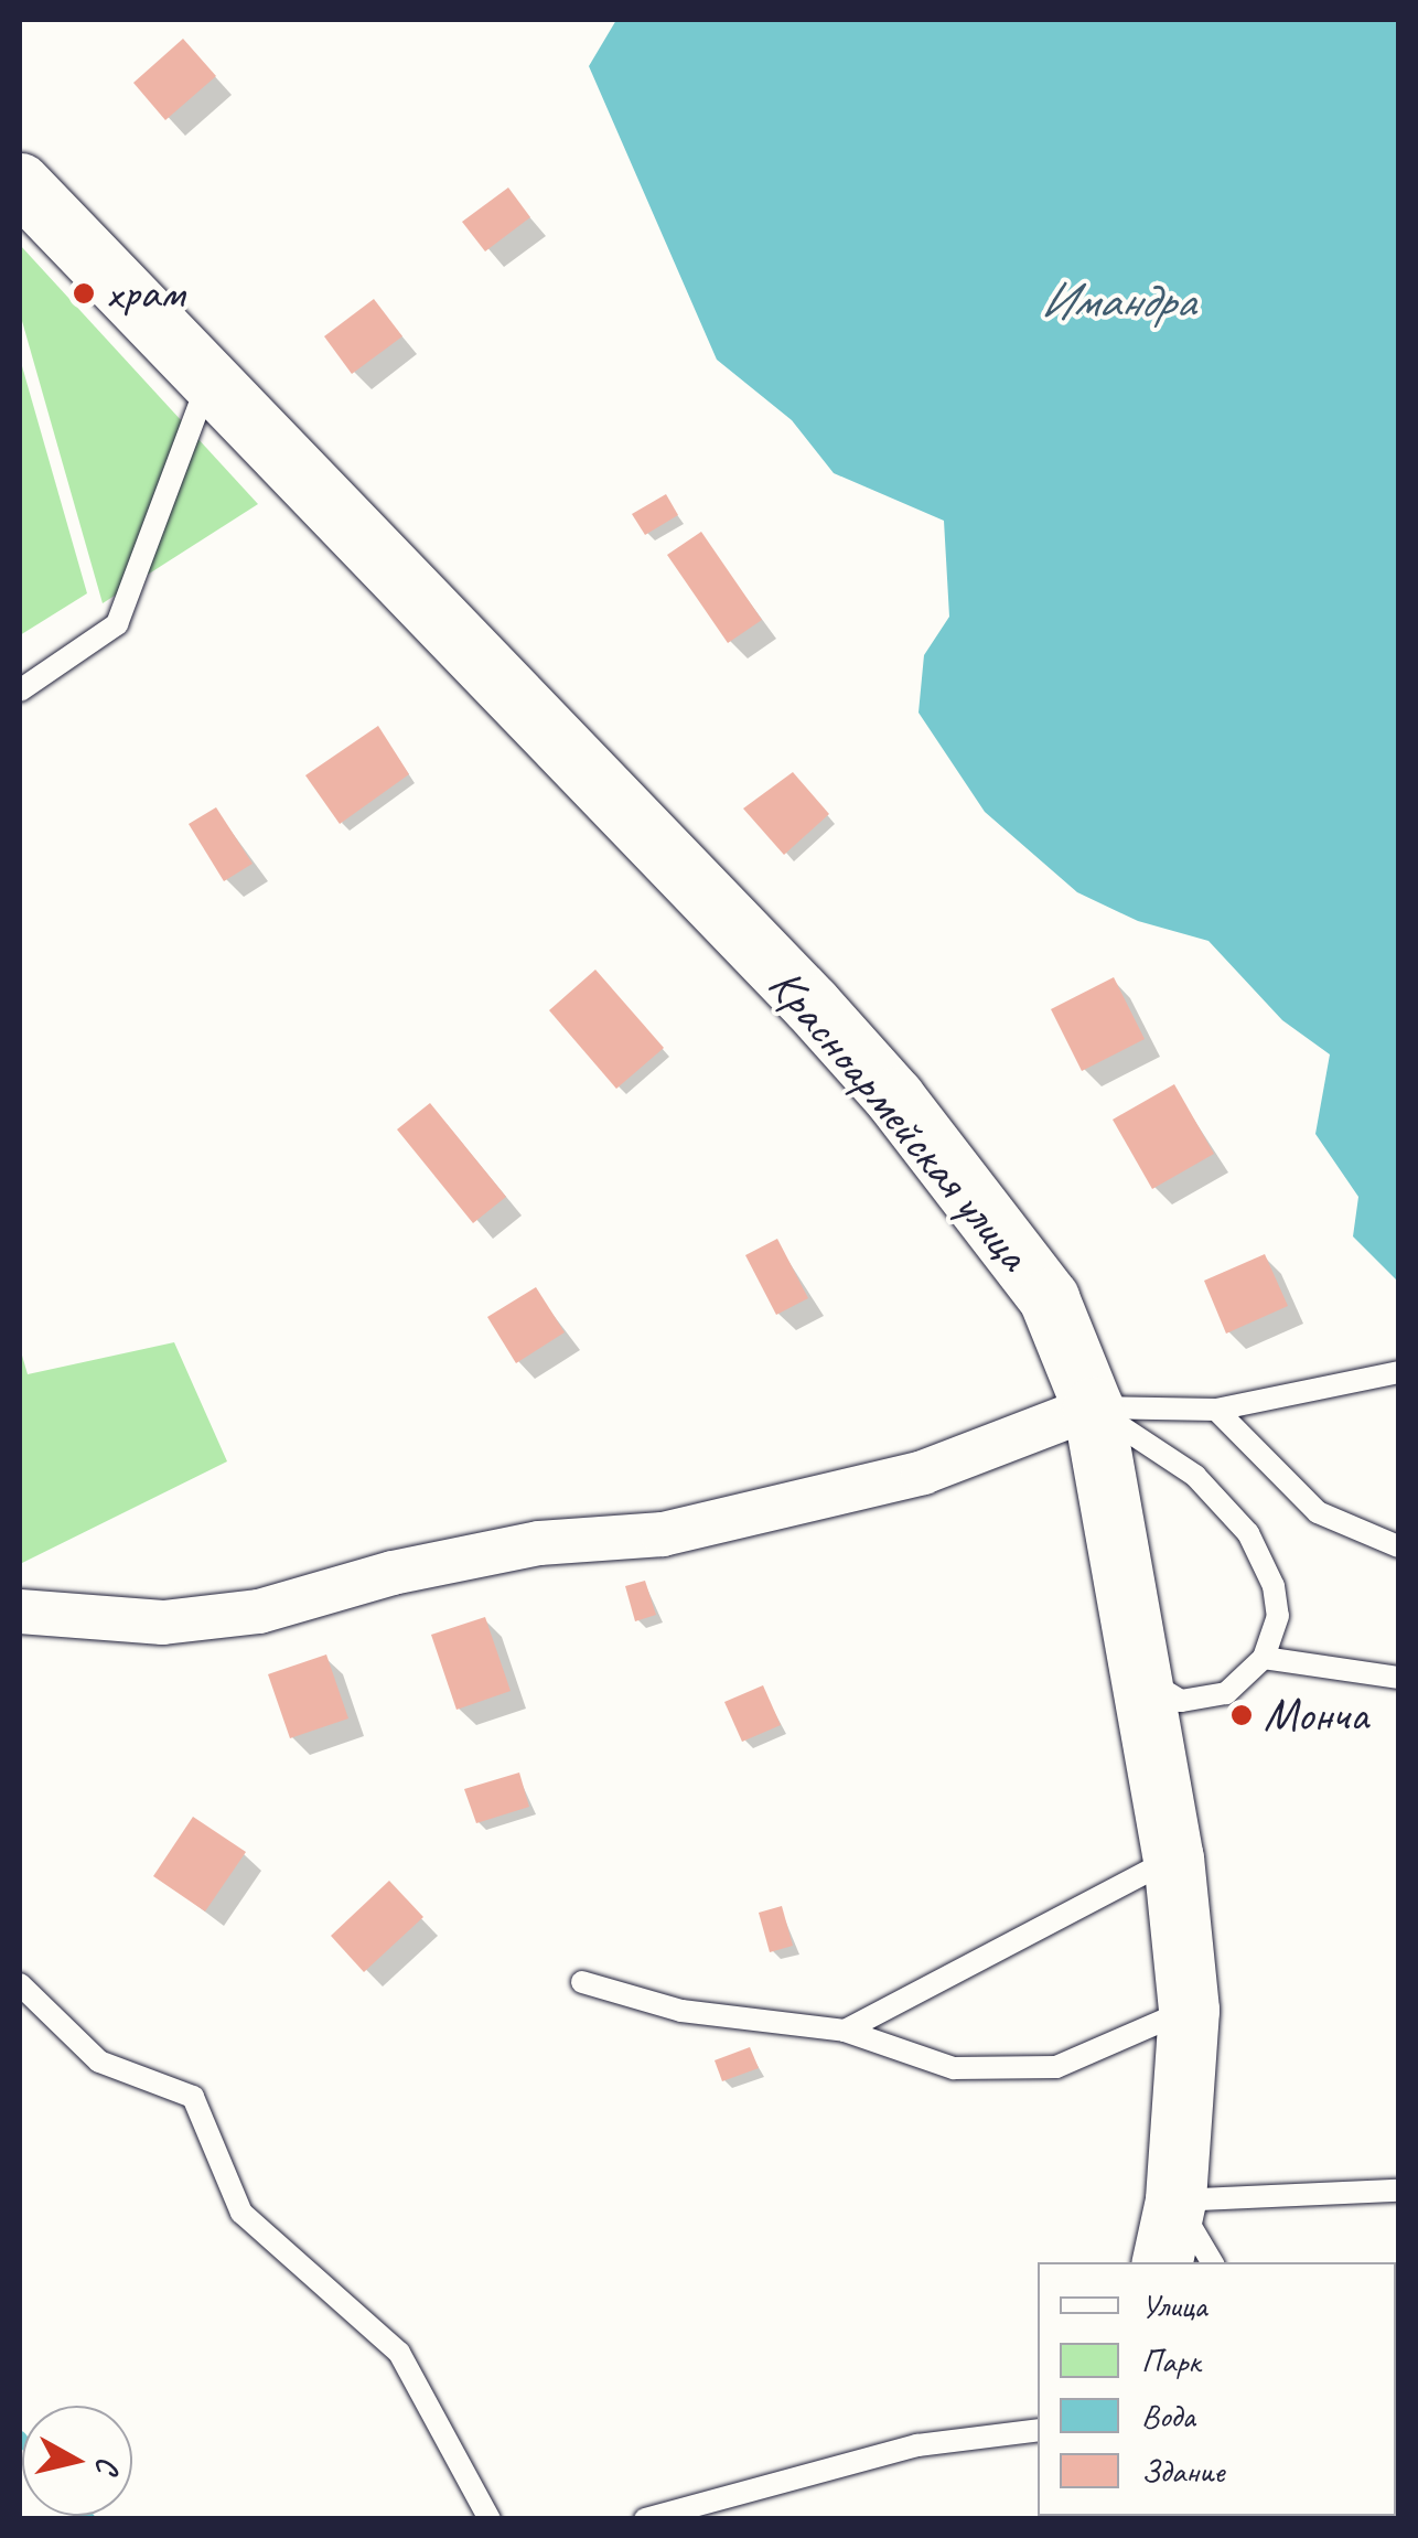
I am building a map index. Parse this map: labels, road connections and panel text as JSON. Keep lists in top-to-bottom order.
{
  "streets": {
    "street": ["Красноармейская улица"]
  },
  "water": ["Имандра"],
  "places": ["храм", "Монча"],
  "legend": [
    "Улица",
    "Парк",
    "Вода",
    "Здание"
  ],
  "north": "right"
}
